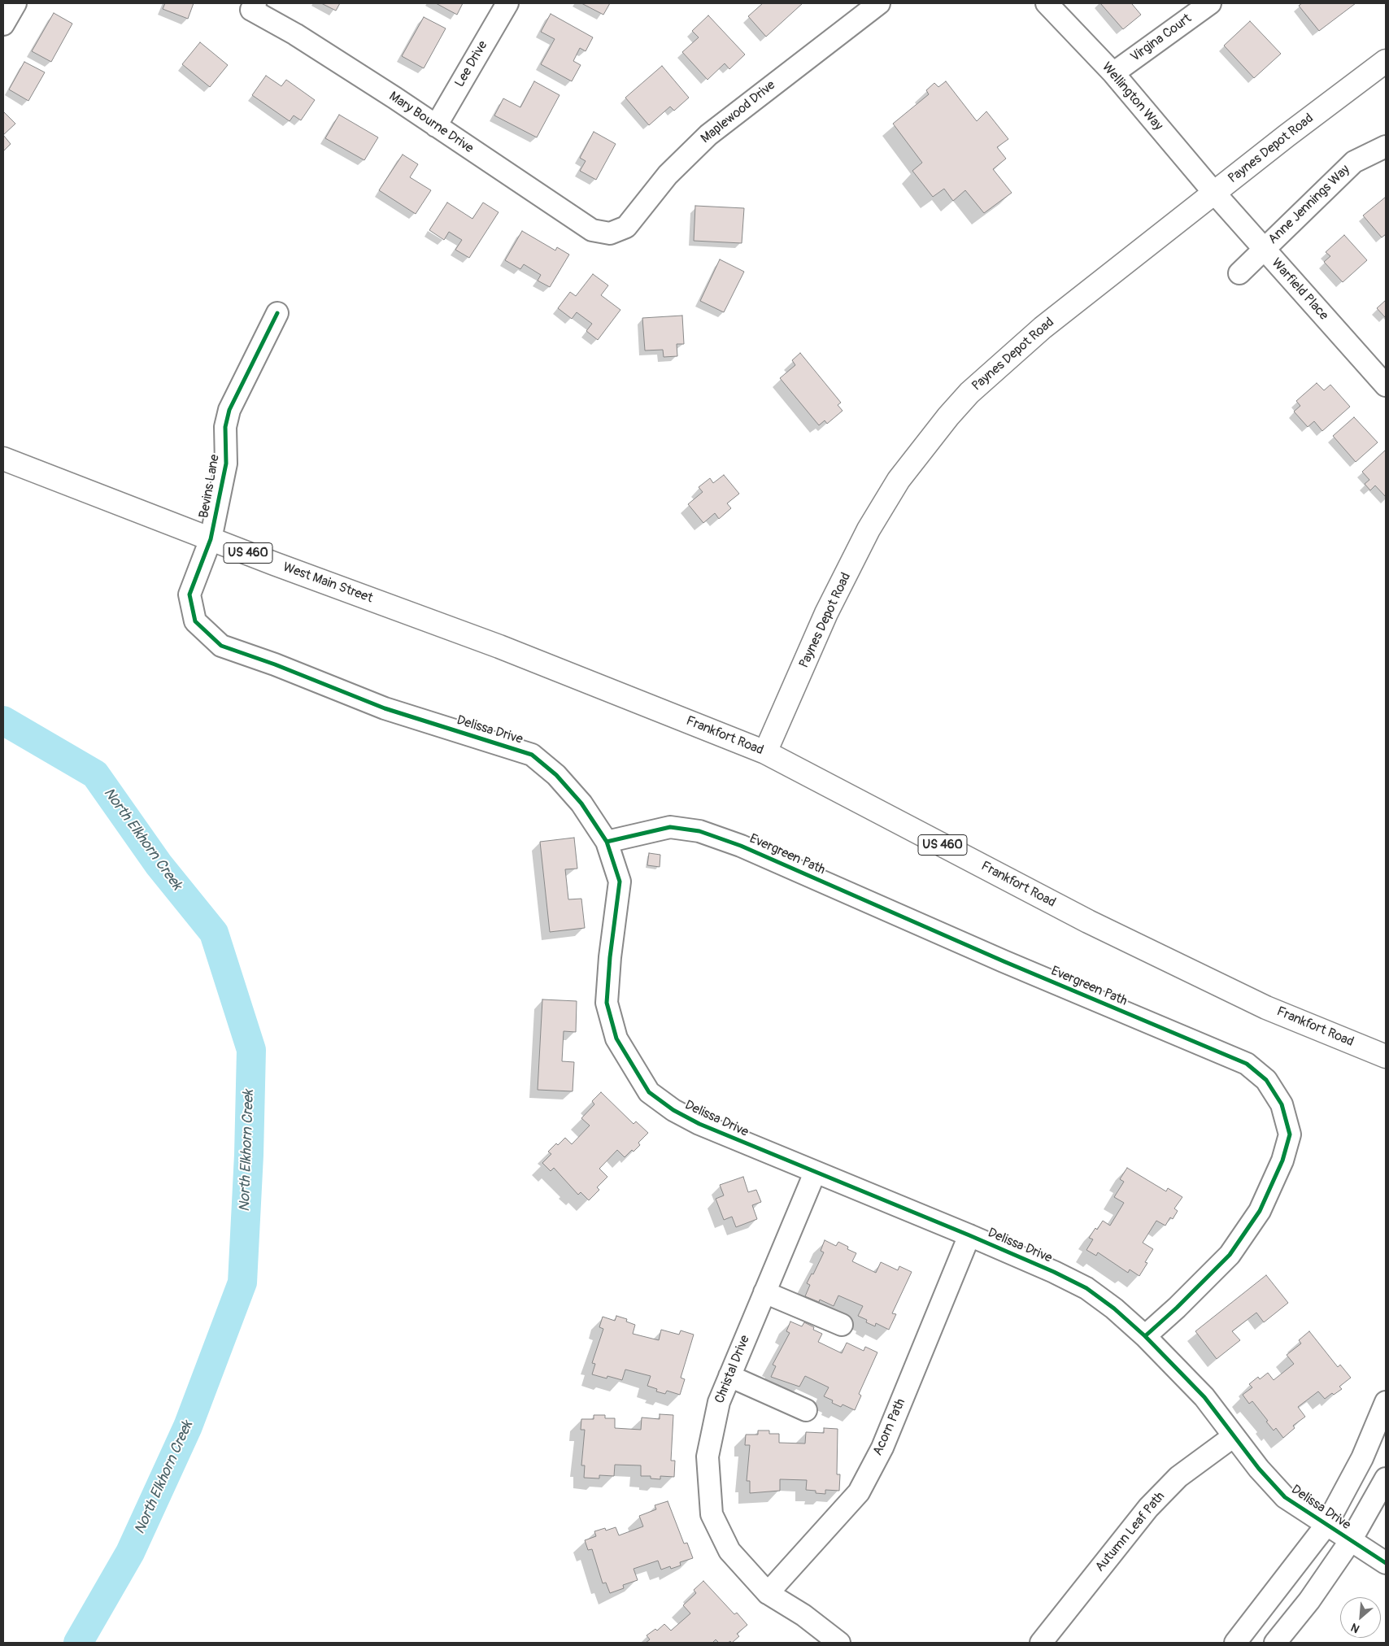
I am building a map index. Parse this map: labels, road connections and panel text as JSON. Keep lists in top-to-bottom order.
{
  "streets": {
    "main road": [
      "Paynes Depot Road",
      "US 460",
      "West Main Street",
      "Frankfort Road"
    ],
    "street": [
      "Virgina Court",
      "Lee Drive",
      "Wellington Way",
      "Maplewood Drive",
      "Mary Bourne Drive",
      "Anne Jennings Way",
      "Warfield Place",
      "Bevins Lane",
      "Delissa Drive",
      "Evergreen Path",
      "Christal Drive",
      "Acorn Path",
      "Autumn Leaf Path"
    ]
  },
  "crossings": [
    ["Virgina Court", "Wellington Way"],
    ["Lee Drive", "Mary Bourne Drive"],
    ["Wellington Way", "Paynes Depot Road"],
    ["Wellington Way", "Warfield Place"],
    ["Maplewood Drive", "Mary Bourne Drive"],
    ["Paynes Depot Road", "Warfield Place"],
    ["Paynes Depot Road", "Frankfort Road"],
    ["Anne Jennings Way", "Warfield Place"],
    ["Bevins Lane", "West Main Street"],
    ["Bevins Lane", "Delissa Drive"],
    ["West Main Street", "Frankfort Road"],
    ["Delissa Drive", "Evergreen Path"],
    ["Delissa Drive", "Christal Drive"],
    ["Delissa Drive", "Acorn Path"],
    ["Delissa Drive", "Autumn Leaf Path"],
    ["Christal Drive", "Acorn Path"]
  ],
  "water": ["North Elkhorn Creek"],
  "north": "bottom left"
}
